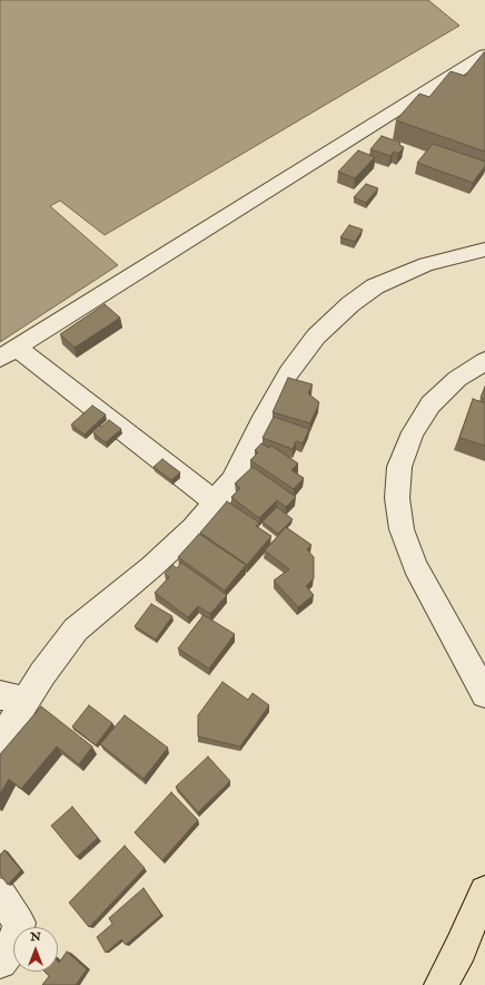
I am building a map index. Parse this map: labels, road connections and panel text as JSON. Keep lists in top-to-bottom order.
{
  "north": "top"
}
